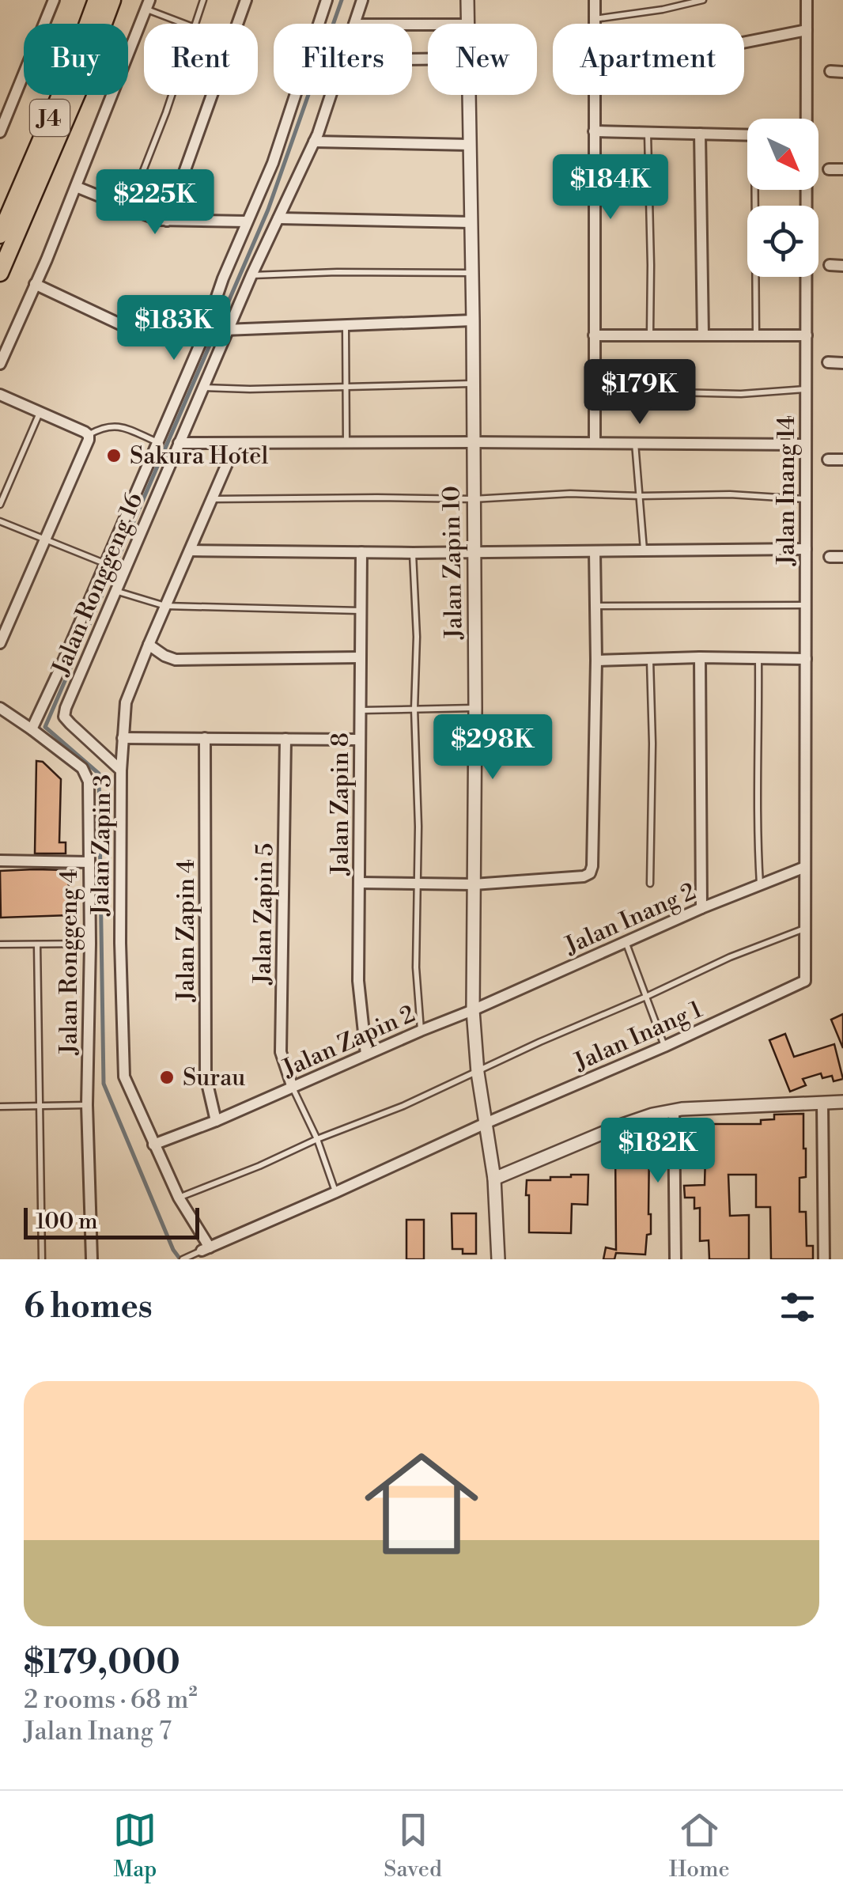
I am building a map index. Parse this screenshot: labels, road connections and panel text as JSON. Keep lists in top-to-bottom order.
{
  "streets": {
    "main road": ["J4"],
    "street": [
      "Jalan Inang 14",
      "Jalan Zapin 10",
      "Jalan Ronggeng 16",
      "Jalan Zapin 8",
      "Jalan Zapin 3",
      "Jalan Zapin 5",
      "Jalan Inang 2",
      "Jalan Zapin 4",
      "Jalan Ronggeng 4",
      "Jalan Inang 1",
      "Jalan Zapin 2"
    ]
  },
  "crossings": [
    ["Jalan Inang 14", "Jalan Inang 2"],
    ["Jalan Inang 14", "Jalan Inang 1"],
    ["Jalan Zapin 10", "Jalan Inang 2"],
    ["Jalan Zapin 10", "Jalan Inang 1"],
    ["Jalan Zapin 10", "Jalan Zapin 2"],
    ["Jalan Ronggeng 16", "Jalan Zapin 3"],
    ["Jalan Ronggeng 16", "Jalan Ronggeng 4"],
    ["Jalan Zapin 8", "Jalan Zapin 2"],
    ["Jalan Zapin 3", "Jalan Inang 1"],
    ["Jalan Zapin 3", "Jalan Zapin 2"],
    ["Jalan Zapin 5", "Jalan Zapin 2"],
    ["Jalan Inang 2", "Jalan Zapin 2"],
    ["Jalan Zapin 4", "Jalan Zapin 2"]
  ],
  "places": ["Sakura Hotel", "Surau"],
  "scale_bar": "100 m",
  "north": "bottom right",
  "page": {
    "chip": [
      "Buy",
      "Rent",
      "Filters",
      "New",
      "Apartment"
    ],
    "price": [
      "$184K",
      "$225K",
      "$183K",
      "$179K",
      "$298K",
      "$182K"
    ],
    "scale": "100 m",
    "heading": "6 homes",
    "list": [
      {
        "name": "$179,000",
        "note": "2 rooms · 68 m² · Jalan Inang 7"
      }
    ],
    "tabs": ["Map", "Saved", "Home"]
  }
}
